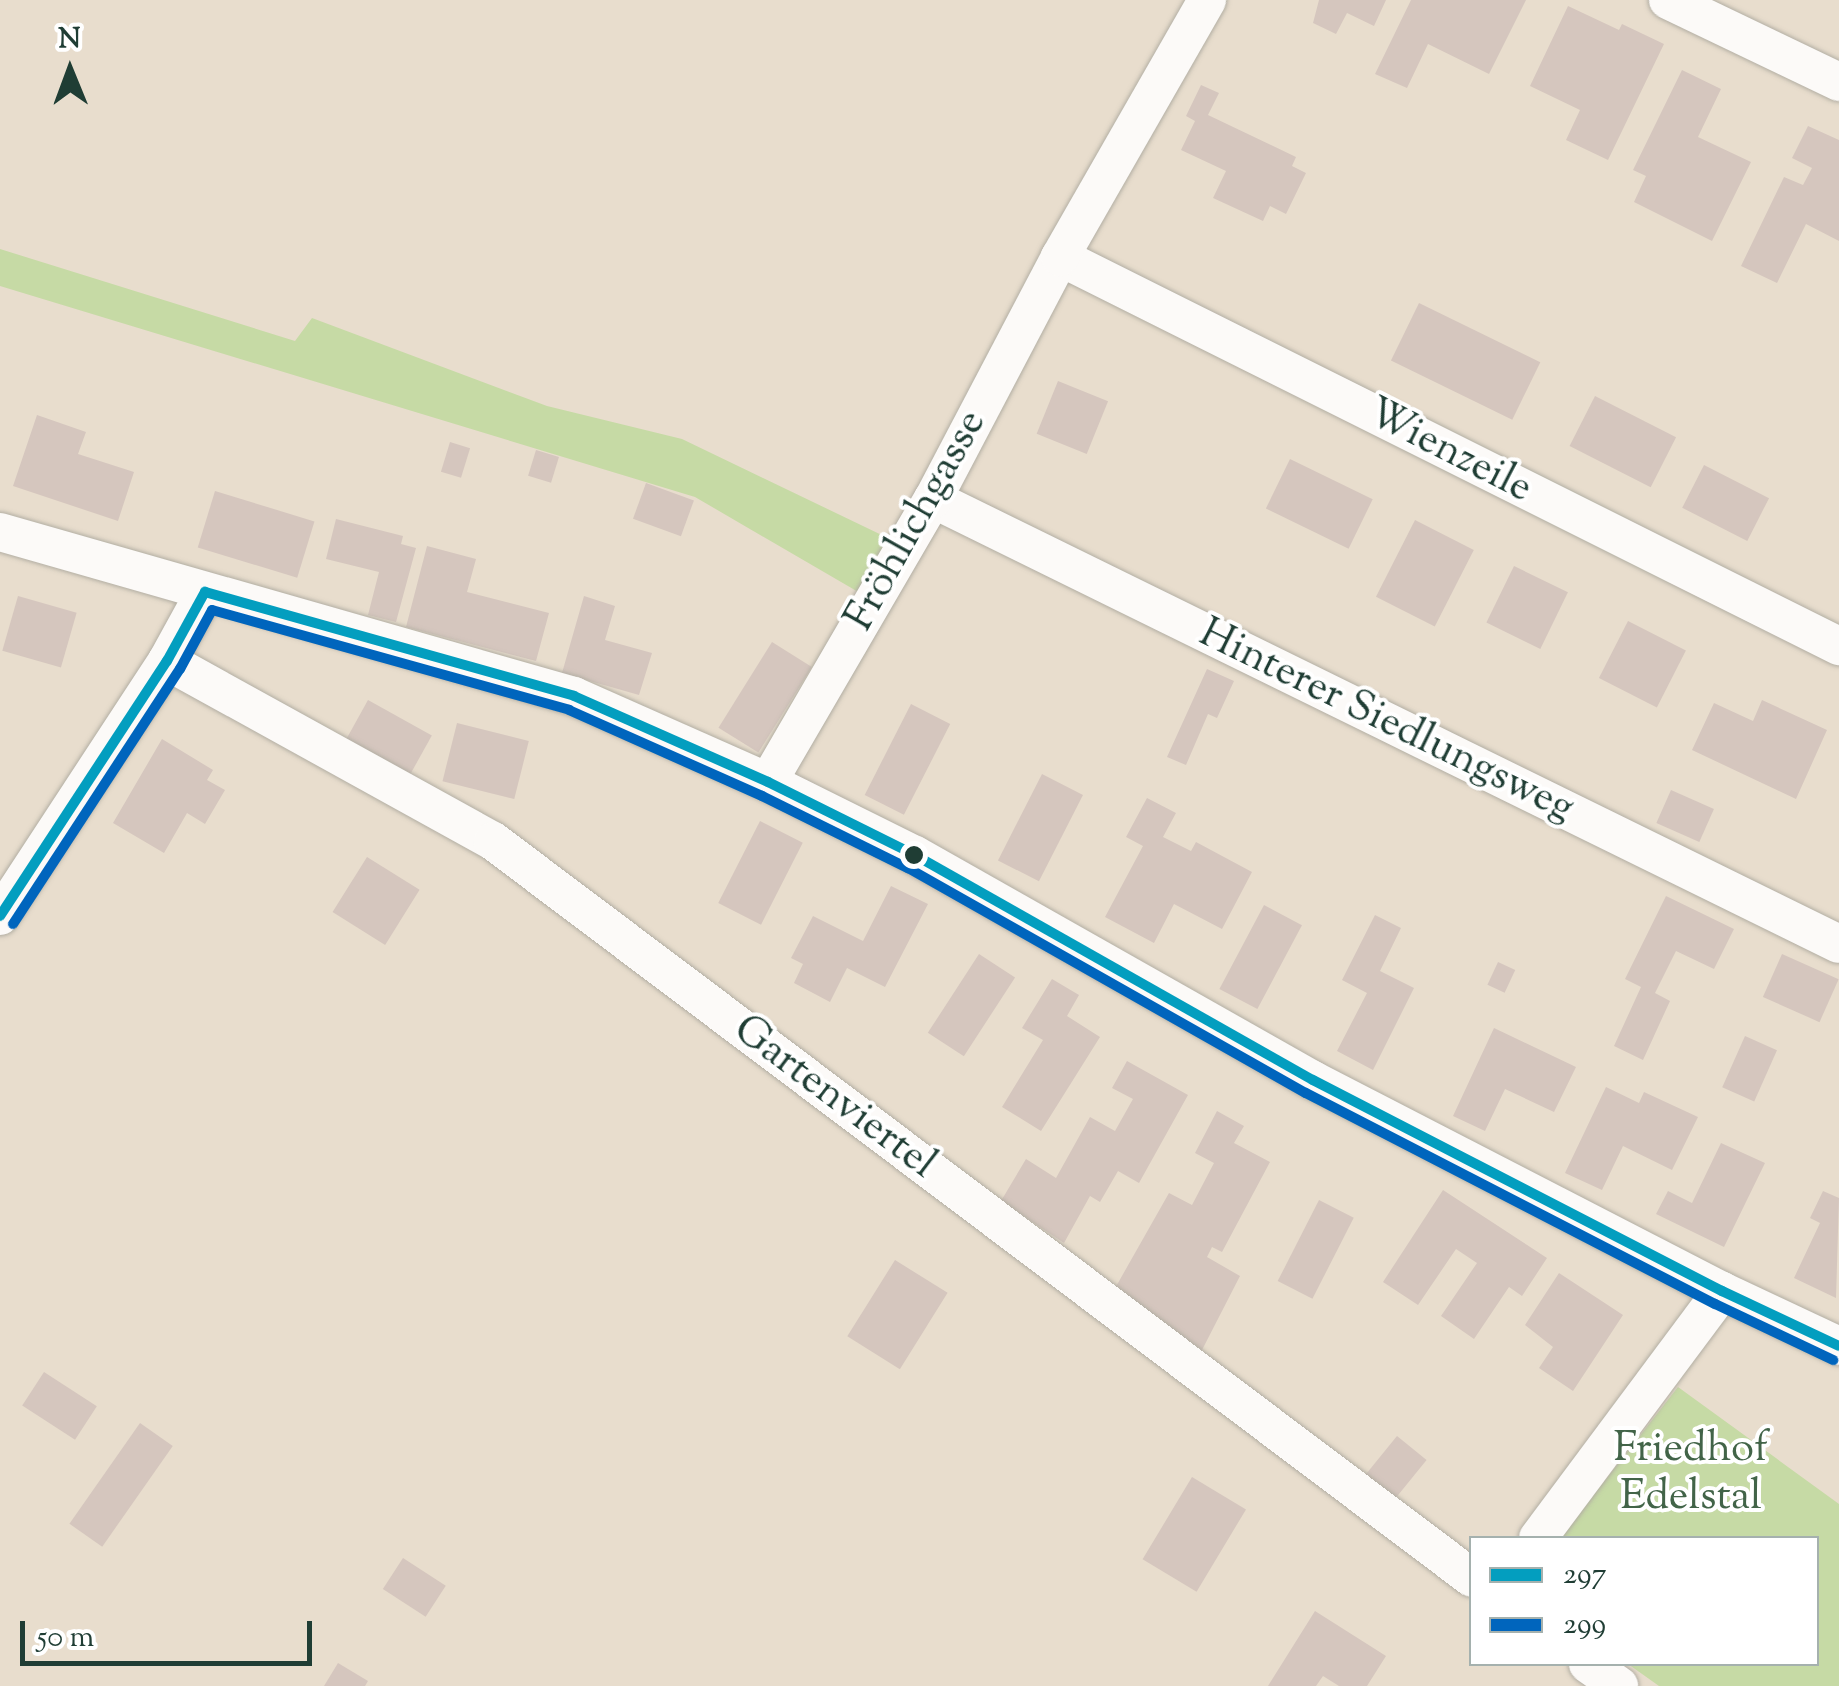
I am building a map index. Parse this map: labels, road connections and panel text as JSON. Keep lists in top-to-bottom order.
{
  "streets": {
    "street": [
      "Wienzeile",
      "Fröhlichgasse",
      "Hinterer Siedlungsweg",
      "Gartenviertel"
    ]
  },
  "crossings": [
    ["Wienzeile", "Fröhlichgasse"],
    ["Fröhlichgasse", "Hinterer Siedlungsweg"]
  ],
  "parks": ["Friedhof Edelstal"],
  "lines": ["transit line 297", "transit line 299"],
  "legend": ["297", "299"],
  "scale_bar": "50 m",
  "north": "top"
}
